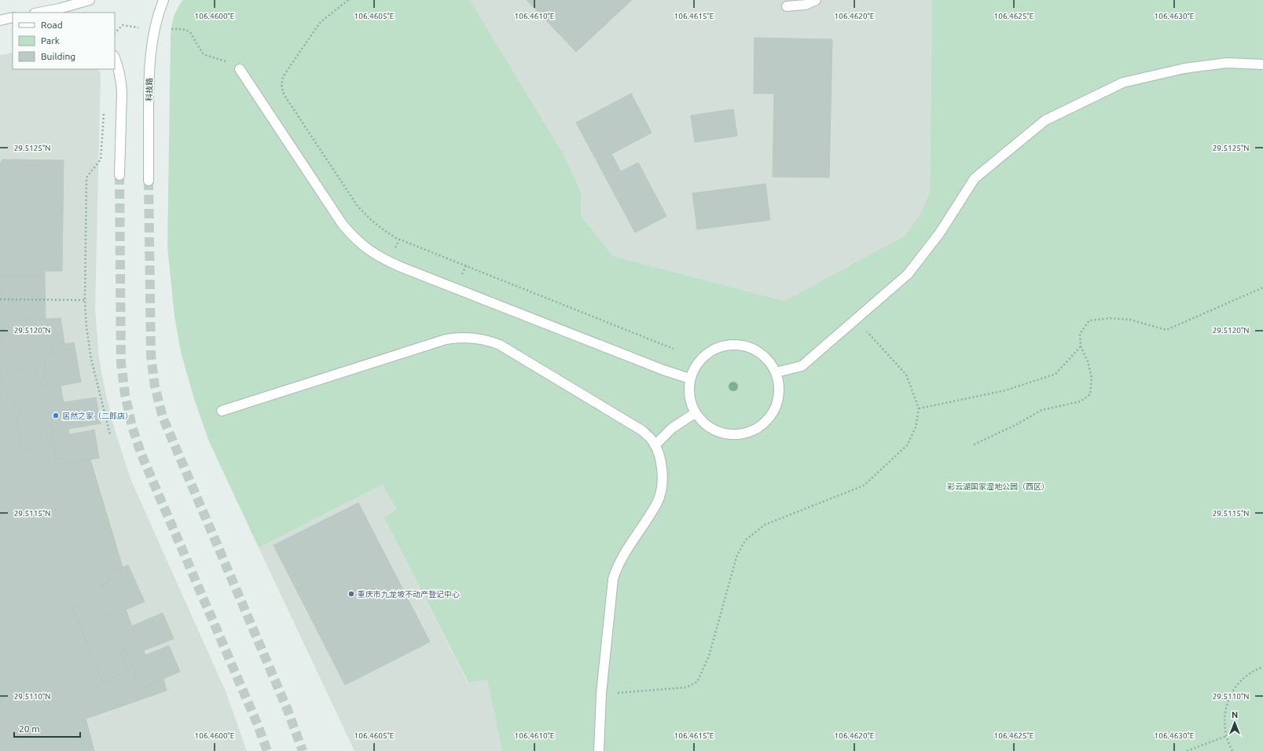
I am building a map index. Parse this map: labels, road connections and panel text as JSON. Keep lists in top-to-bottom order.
{
  "streets": {
    "main road": ["科技路"]
  },
  "parks": ["彩云湖国家湿地公园（西区）"],
  "places": ["居然之家（二郎店）", "重庆市九龙坡不动产登记中心"],
  "legend": ["Road", "Park", "Building"],
  "scale_bar": "20 m",
  "north": "top",
  "coordinates": [
    "106.4600°E",
    "106.4605°E",
    "106.4610°E",
    "106.4615°E",
    "106.4620°E",
    "106.4625°E",
    "106.4630°E",
    "29.5125°N",
    "29.5120°N",
    "29.5115°N",
    "29.5110°N"
  ]
}
